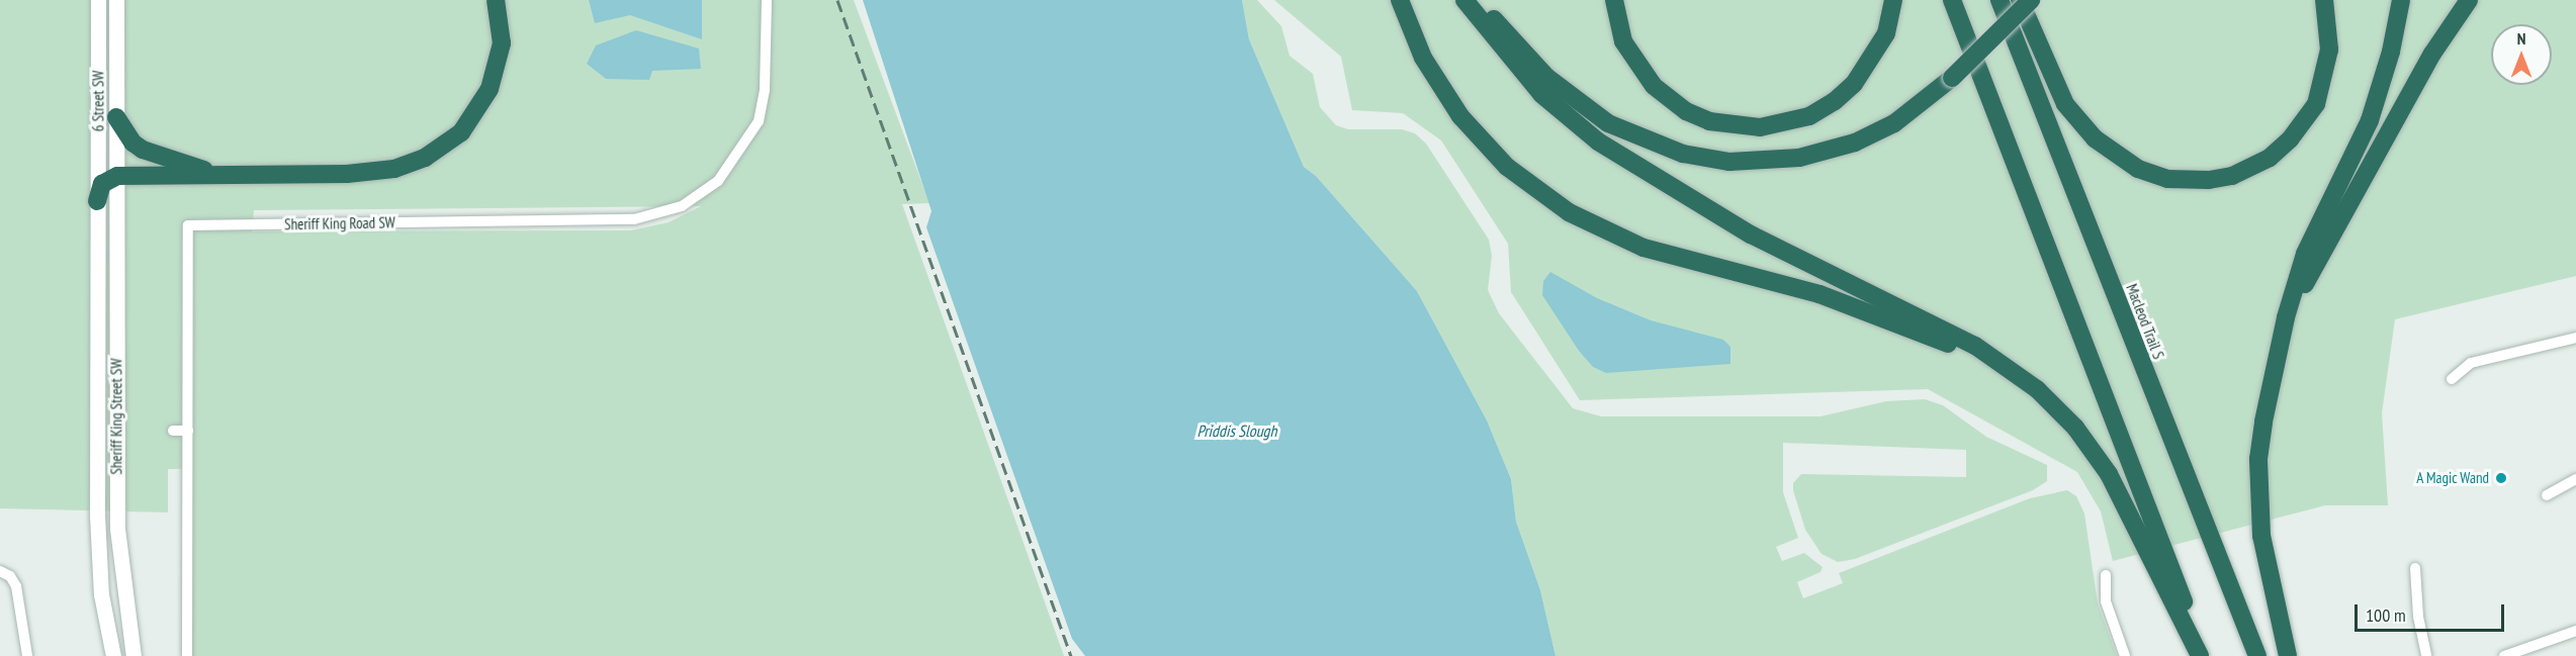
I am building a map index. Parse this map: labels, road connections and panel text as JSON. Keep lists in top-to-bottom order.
{
  "streets": {
    "highway": ["Macleod Trail S"],
    "main road": ["6 Street SW", "Sheriff King Street SW"],
    "street": ["Sheriff King Road SW"]
  },
  "crossings": [
    ["6 Street SW", "Sheriff King Street SW"]
  ],
  "water": ["Priddis Slough"],
  "places": ["A Magic Wand"],
  "scale_bar": "100 m",
  "north": "top"
}
